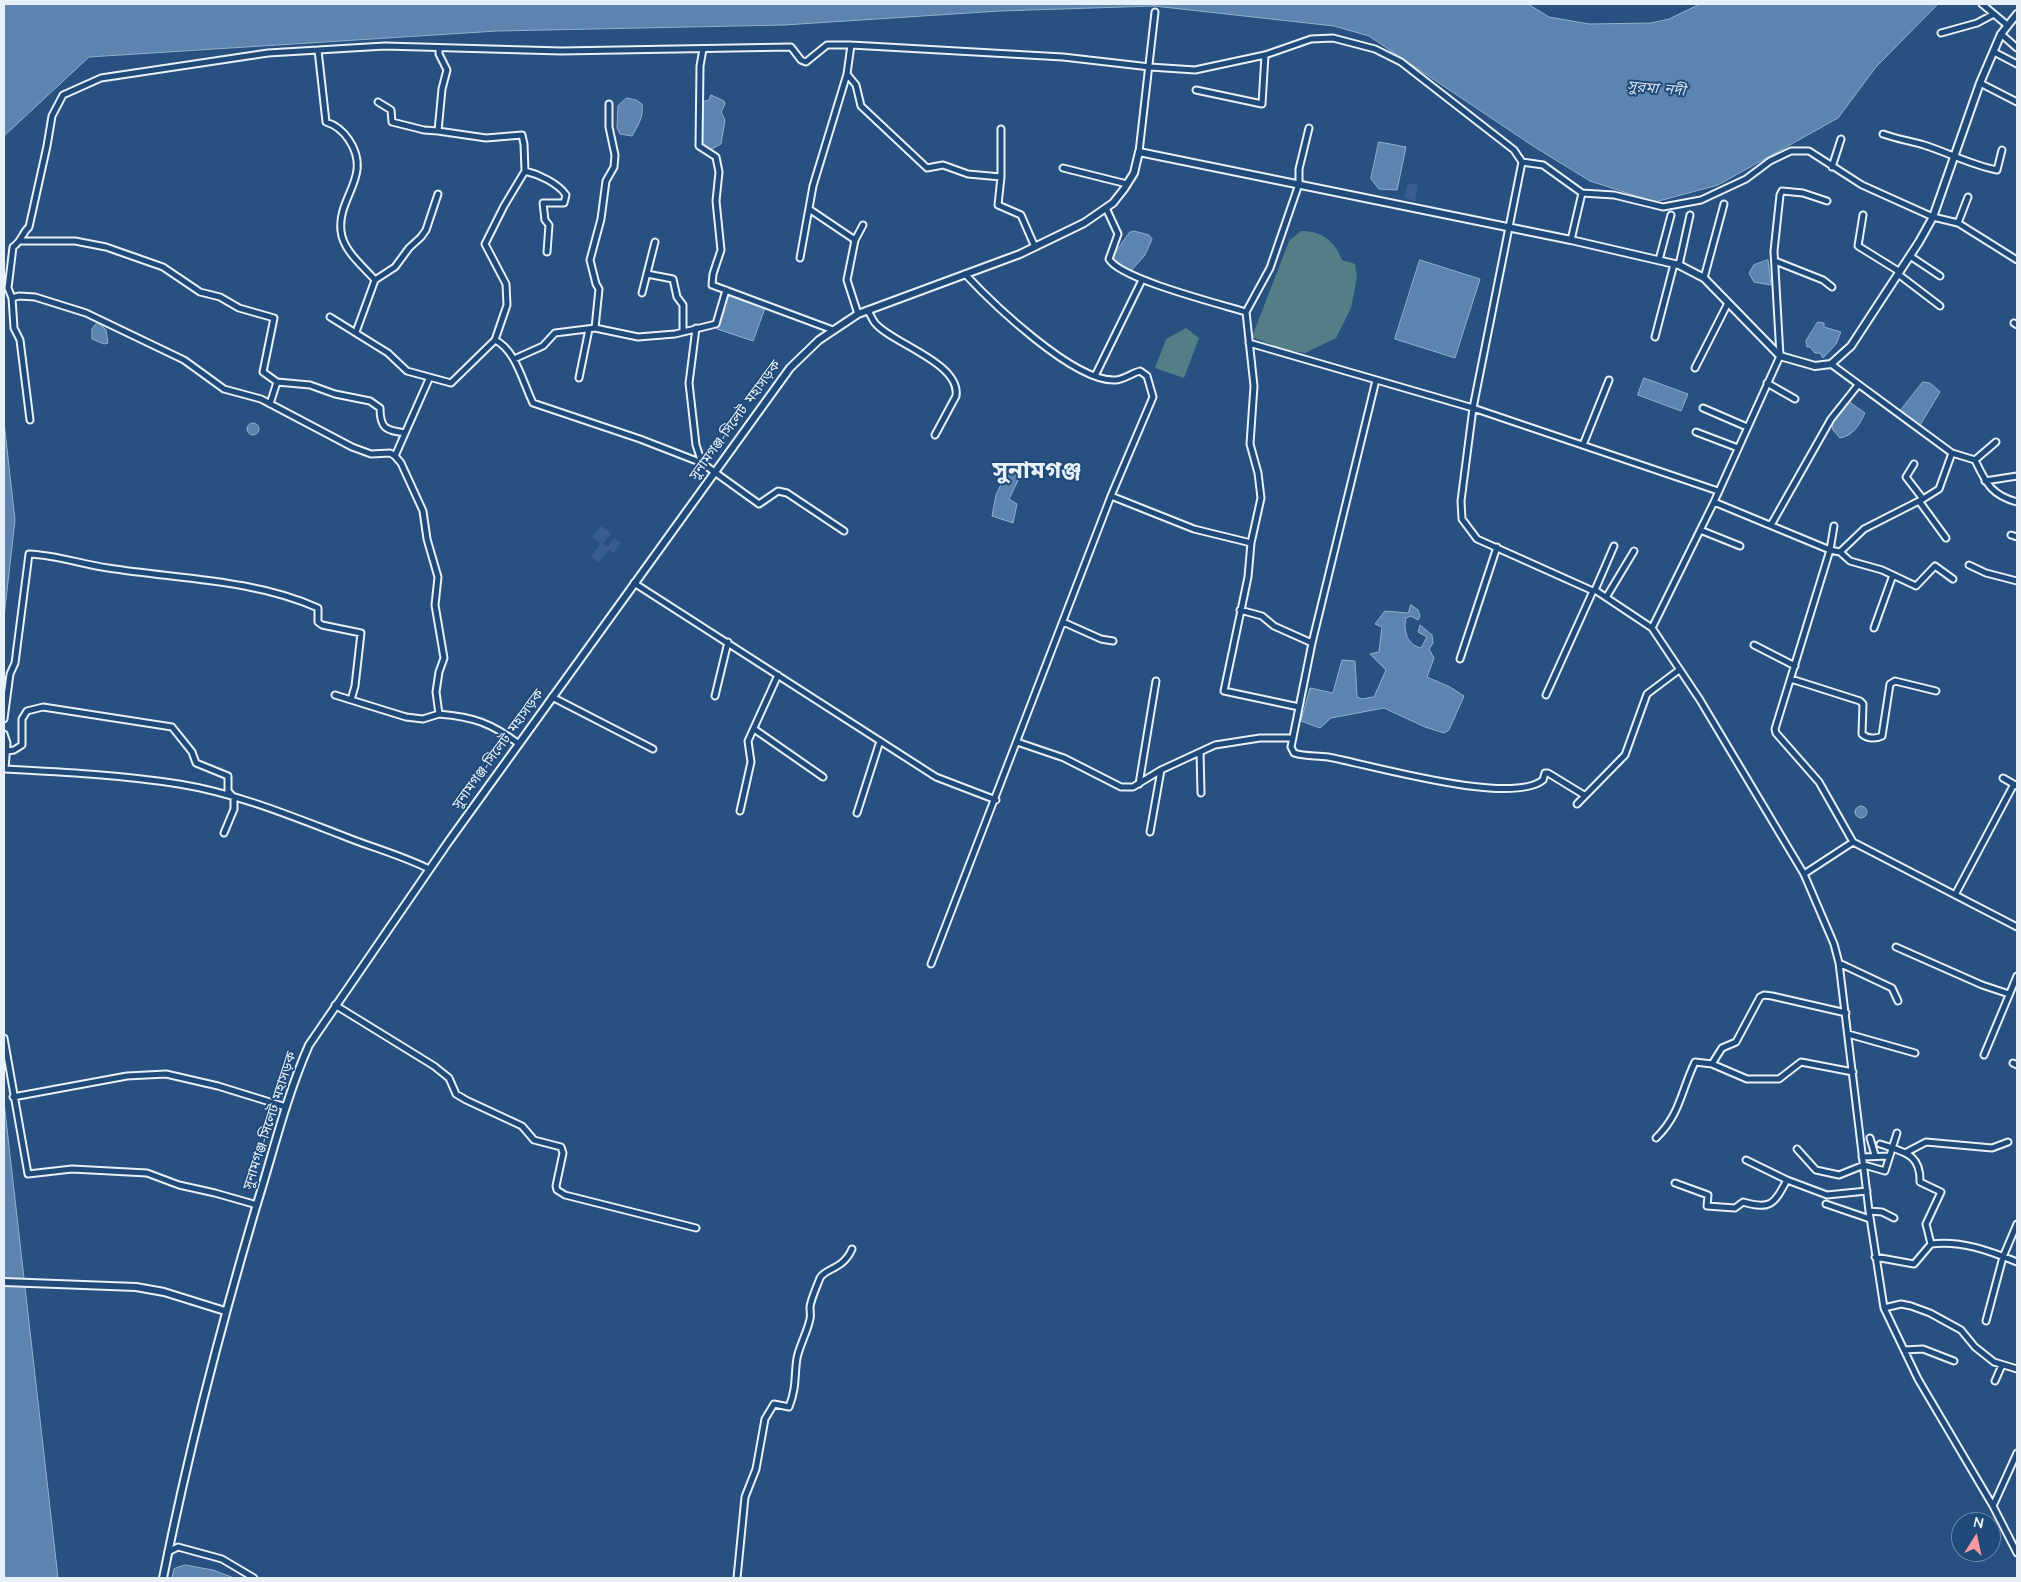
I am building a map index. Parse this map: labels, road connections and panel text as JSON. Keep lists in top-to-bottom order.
{
  "streets": {
    "main road": ["সুনামগঞ্জ-সিলেট মহাসড়ক"]
  },
  "districts": ["সুনামগঞ্জ"],
  "water": ["সুরমা নদী"],
  "north": "top"
}
